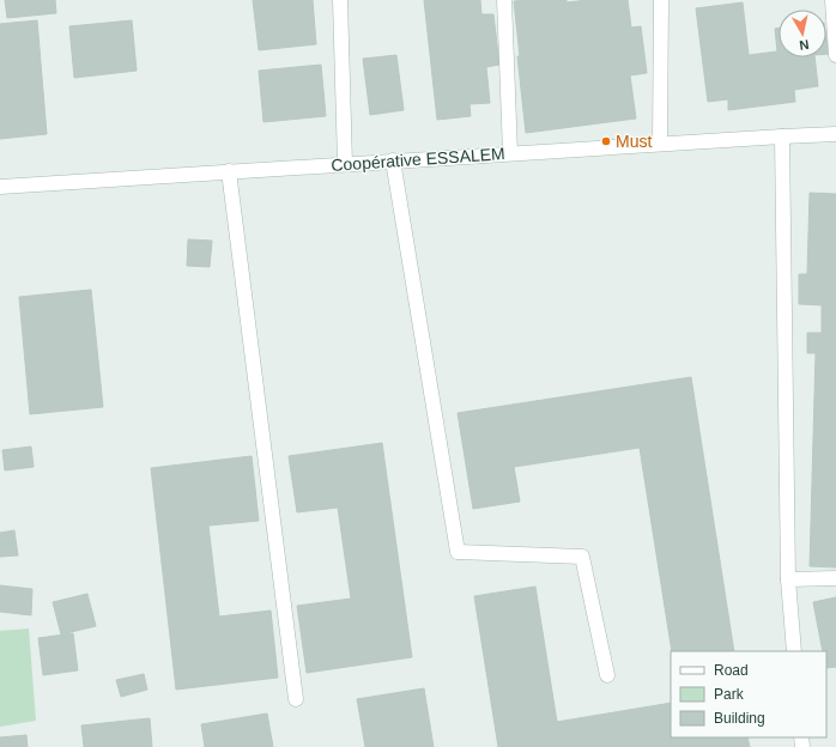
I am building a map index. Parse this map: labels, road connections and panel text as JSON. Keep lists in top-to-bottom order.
{
  "streets": {
    "street": ["Coopérative ESSALEM"]
  },
  "places": ["Must"],
  "legend": ["Road", "Park", "Building"],
  "north": "bottom"
}
